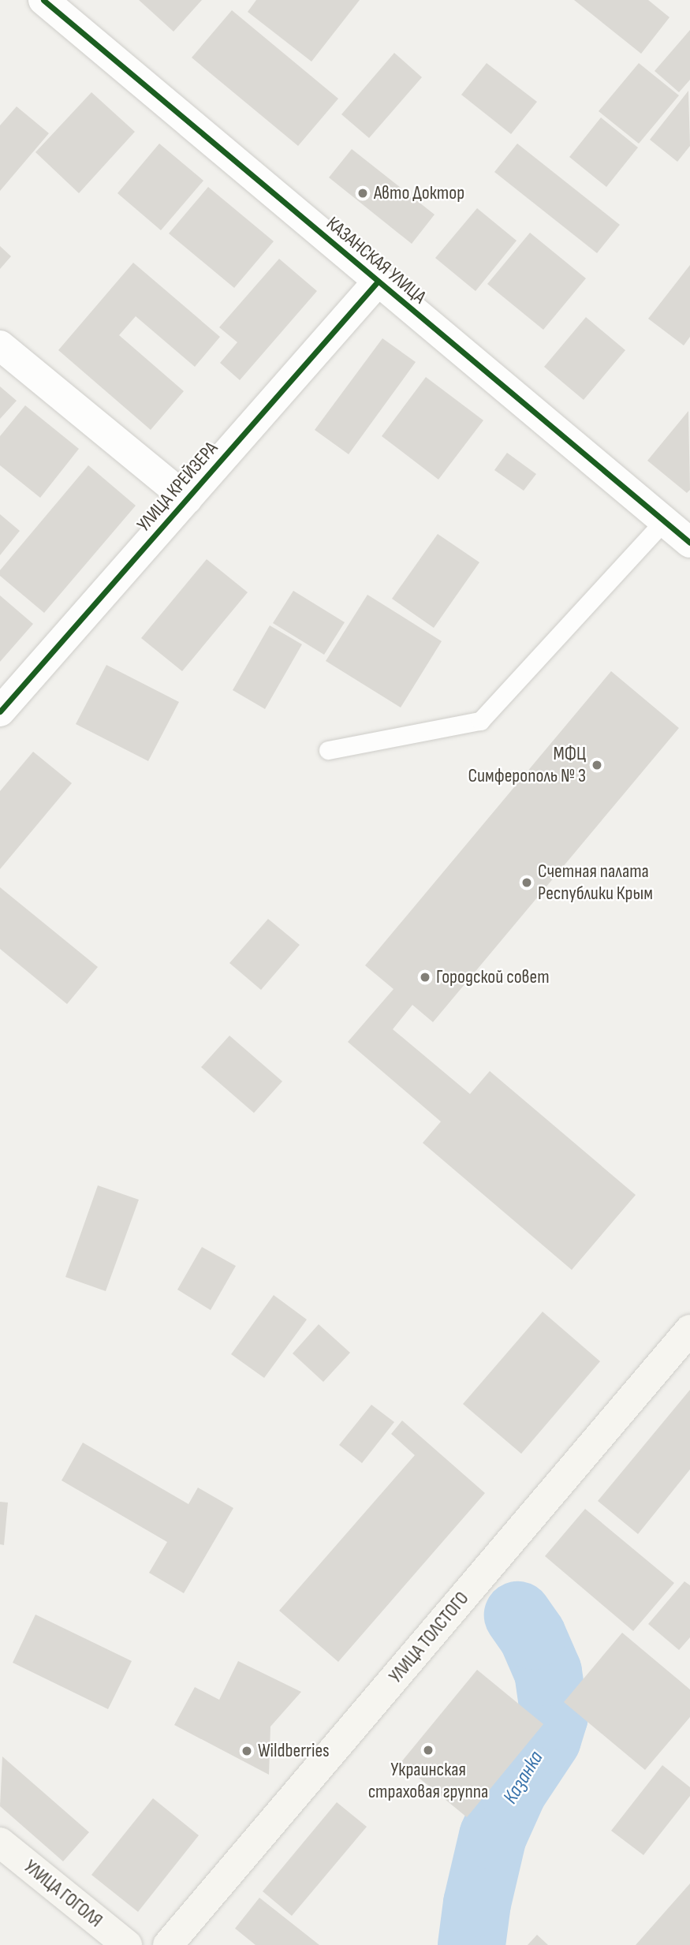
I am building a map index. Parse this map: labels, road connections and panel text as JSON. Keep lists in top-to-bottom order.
{
  "streets": {
    "main road": ["УЛИЦА ТОЛСТОГО", "УЛИЦА ГОГОЛЯ"],
    "street": ["КАЗАНСКАЯ УЛИЦА", "УЛИЦА КРЕЙЗЕРА"]
  },
  "crossings": [
    ["КАЗАНСКАЯ УЛИЦА", "УЛИЦА КРЕЙЗЕРА"]
  ],
  "water": ["Казанка"],
  "places": [
    "Авто Доктор",
    "МФЦ Симферополь № 3",
    "Счетная палата Республики Крым",
    "Городской совет",
    "Украинская страховая группа",
    "Wildberries"
  ]
}
